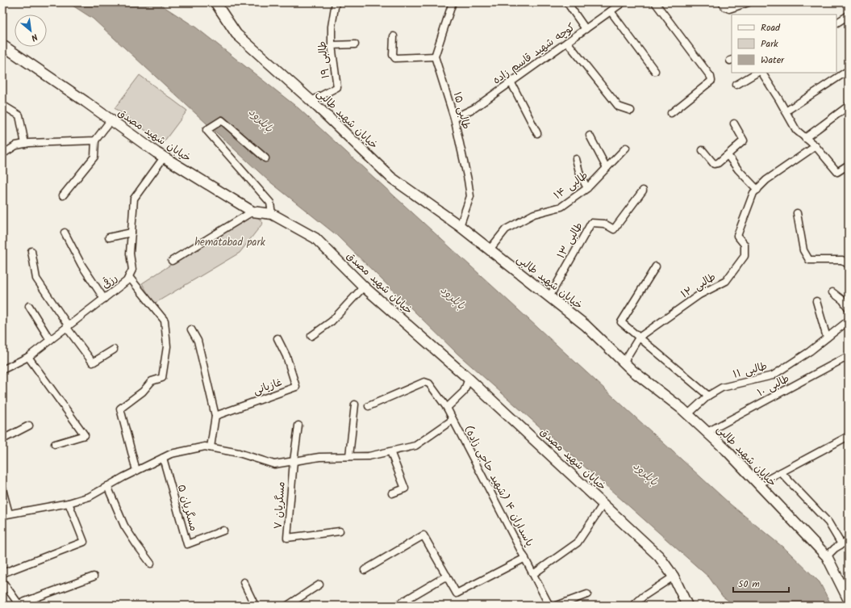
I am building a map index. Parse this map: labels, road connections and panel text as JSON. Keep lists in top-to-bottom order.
{
  "streets": {
    "street": [
      "کوچه شهید قاسم زاده",
      "طالبی ۱۹",
      "طالبی ۱۵",
      "خیابان شهید طالبی",
      "خیابان شهید مصدق",
      "طالبی ۱۴",
      "طالبی ۱۳",
      "رزقی",
      "طالبی ۱۲",
      "طالبی ۱۱",
      "طالبی ۱۰",
      "غازیانی",
      "پاسداران ۴ (شهید حاجی زاده)",
      "مسگریان ۷",
      "مسگریان ۵"
    ]
  },
  "crossings": [
    ["کوچه شهید قاسم زاده", "طالبی ۱۵"],
    ["طالبی ۱۹", "خیابان شهید طالبی"],
    ["طالبی ۱۵", "خیابان شهید طالبی"],
    ["خیابان شهید طالبی", "طالبی ۱۴"],
    ["خیابان شهید طالبی", "طالبی ۱۳"],
    ["خیابان شهید طالبی", "طالبی ۱۲"],
    ["خیابان شهید طالبی", "طالبی ۱۱"],
    ["خیابان شهید طالبی", "طالبی ۱۰"],
    ["خیابان شهید مصدق", "رزقی"]
  ],
  "water": ["بابلرود"],
  "parks": ["hematabad park"],
  "legend": ["Road", "Park", "Water"],
  "scale_bar": "50 m",
  "north": "bottom right"
}
